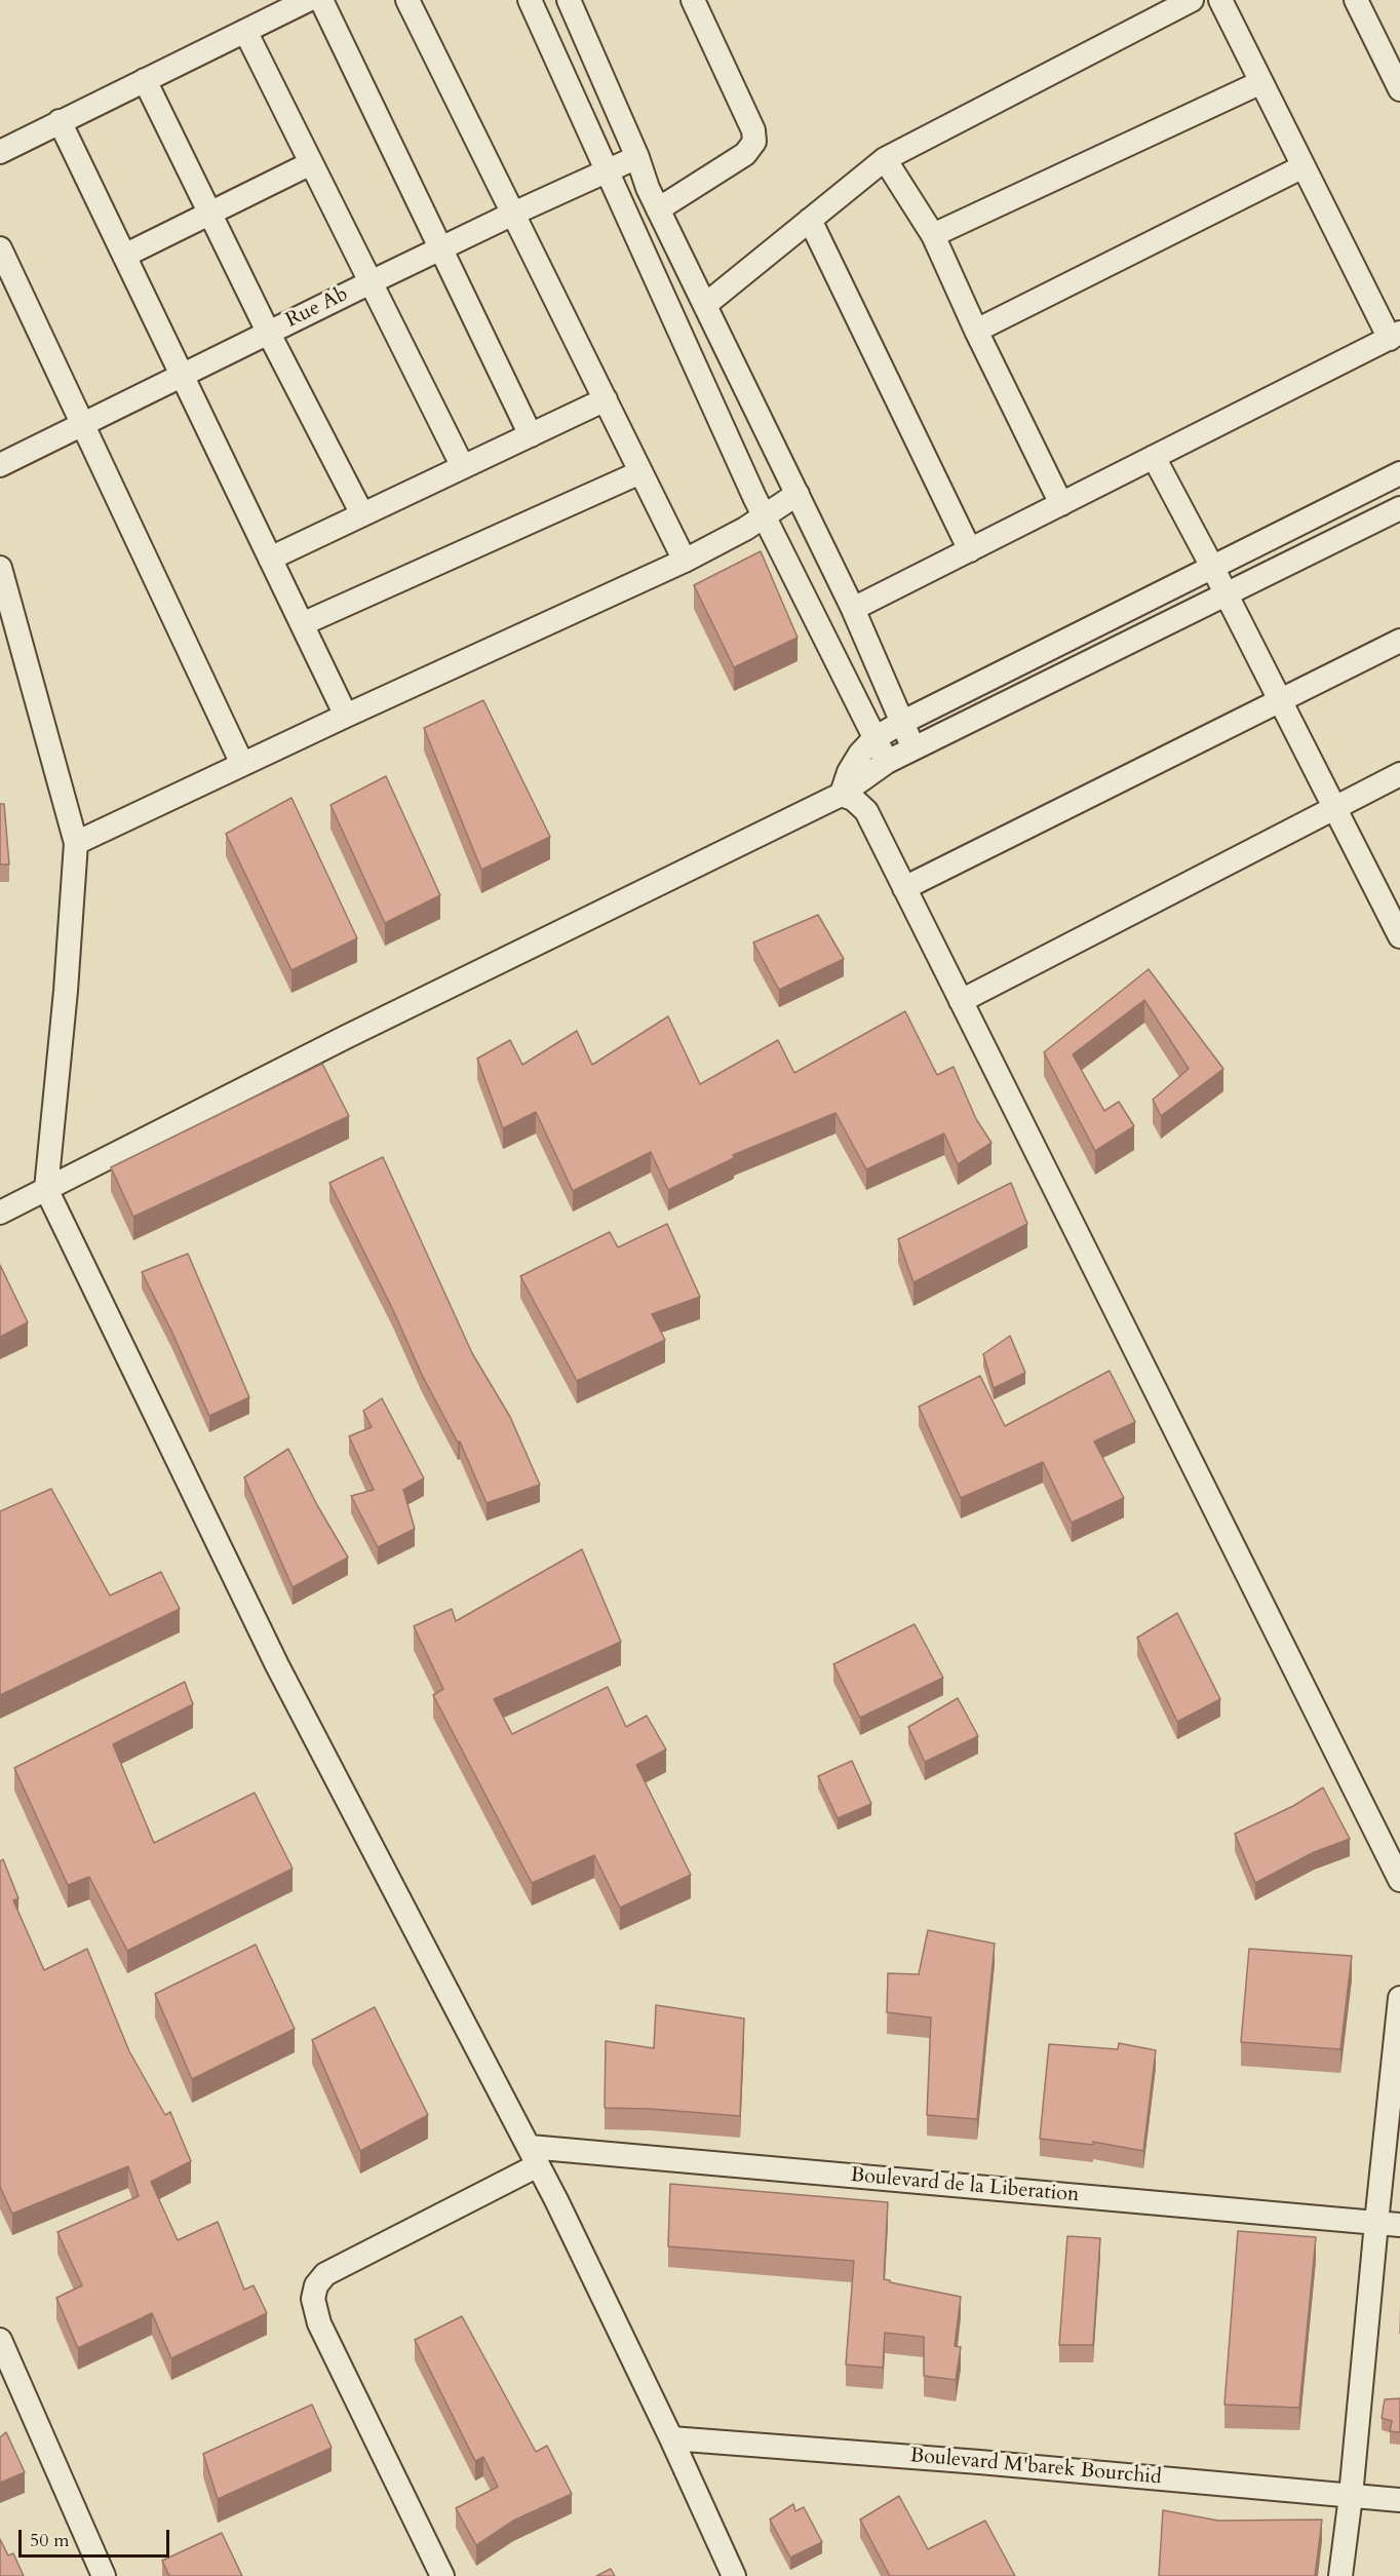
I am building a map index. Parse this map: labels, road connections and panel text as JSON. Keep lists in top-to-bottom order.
{
  "streets": {
    "street": ["Rue Ab", "Boulevard de la Liberation", "Boulevard M'barek Bourchid"]
  },
  "scale_bar": "50 m"
}
